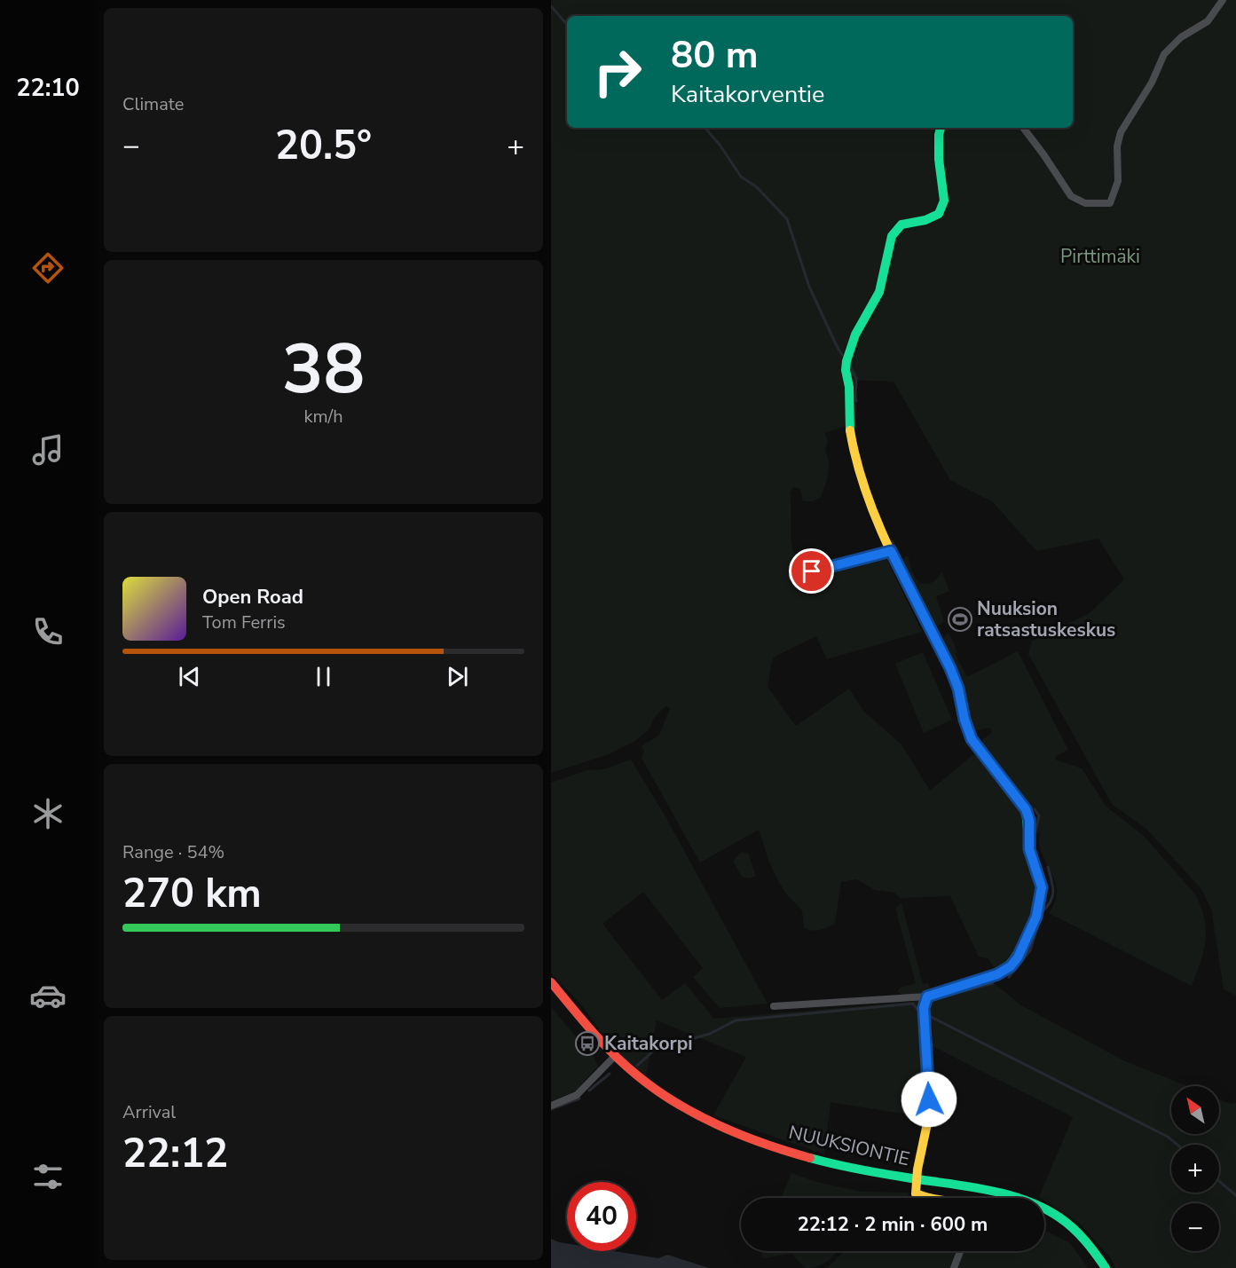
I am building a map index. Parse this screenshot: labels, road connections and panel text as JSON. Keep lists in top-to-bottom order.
{
  "streets": {
    "street": ["NUUKSIONTIE"]
  },
  "parks": ["Pirttimäki"],
  "places": {
    "sports": ["Nuuksion ratsastuskeskus"],
    "bus stop": ["Kaitakorpi"]
  },
  "north": "top left",
  "page": {
    "tabs": "22:10",
    "tile": [
      "Climate",
      ["38", "km/h"],
      ["Range · 54%", "270 km"],
      ["Arrival", "22:12"]
    ],
    "turn": ["80 m", "Kaitakorventie"],
    "heat": ["−", "20.5°", "+"],
    "song": ["Open Road", "Tom Ferris"],
    "map_buttons": ["+", "−"],
    "limit": "40",
    "trip": "22:12 · 2 min · 600 m"
  }
}
